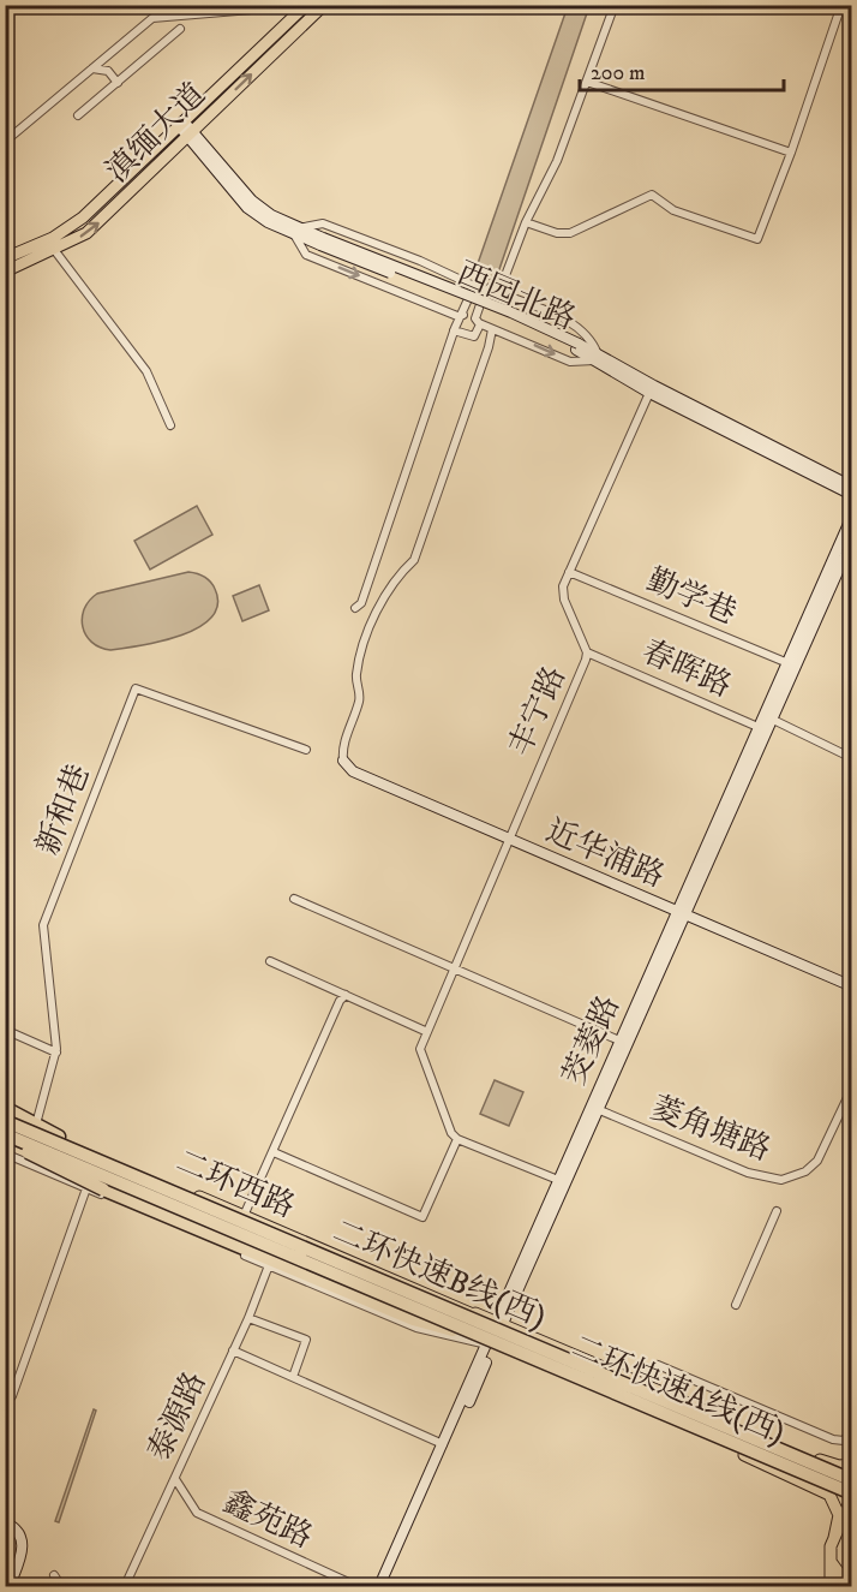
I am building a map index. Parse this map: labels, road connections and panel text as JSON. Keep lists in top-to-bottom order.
{
  "streets": {
    "highway": ["二环快速B线(西)", "二环快速A线(西)"],
    "main road": ["滇缅大道", "二环西路"],
    "street": [
      "西园北路",
      "勤学巷",
      "春晖路",
      "丰宁路",
      "新和巷",
      "近华浦路",
      "茭菱路",
      "菱角塘路",
      "泰源路",
      "鑫苑路"
    ]
  },
  "crossings": [
    ["滇缅大道", "西园北路"],
    ["西园北路", "丰宁路"],
    ["勤学巷", "丰宁路"],
    ["勤学巷", "茭菱路"],
    ["春晖路", "丰宁路"],
    ["春晖路", "茭菱路"],
    ["丰宁路", "近华浦路"],
    ["近华浦路", "茭菱路"],
    ["茭菱路", "菱角塘路"],
    ["茭菱路", "二环西路"],
    ["二环西路", "二环快速A线(西)"],
    ["泰源路", "鑫苑路"]
  ],
  "scale_bar": "200 m"
}
